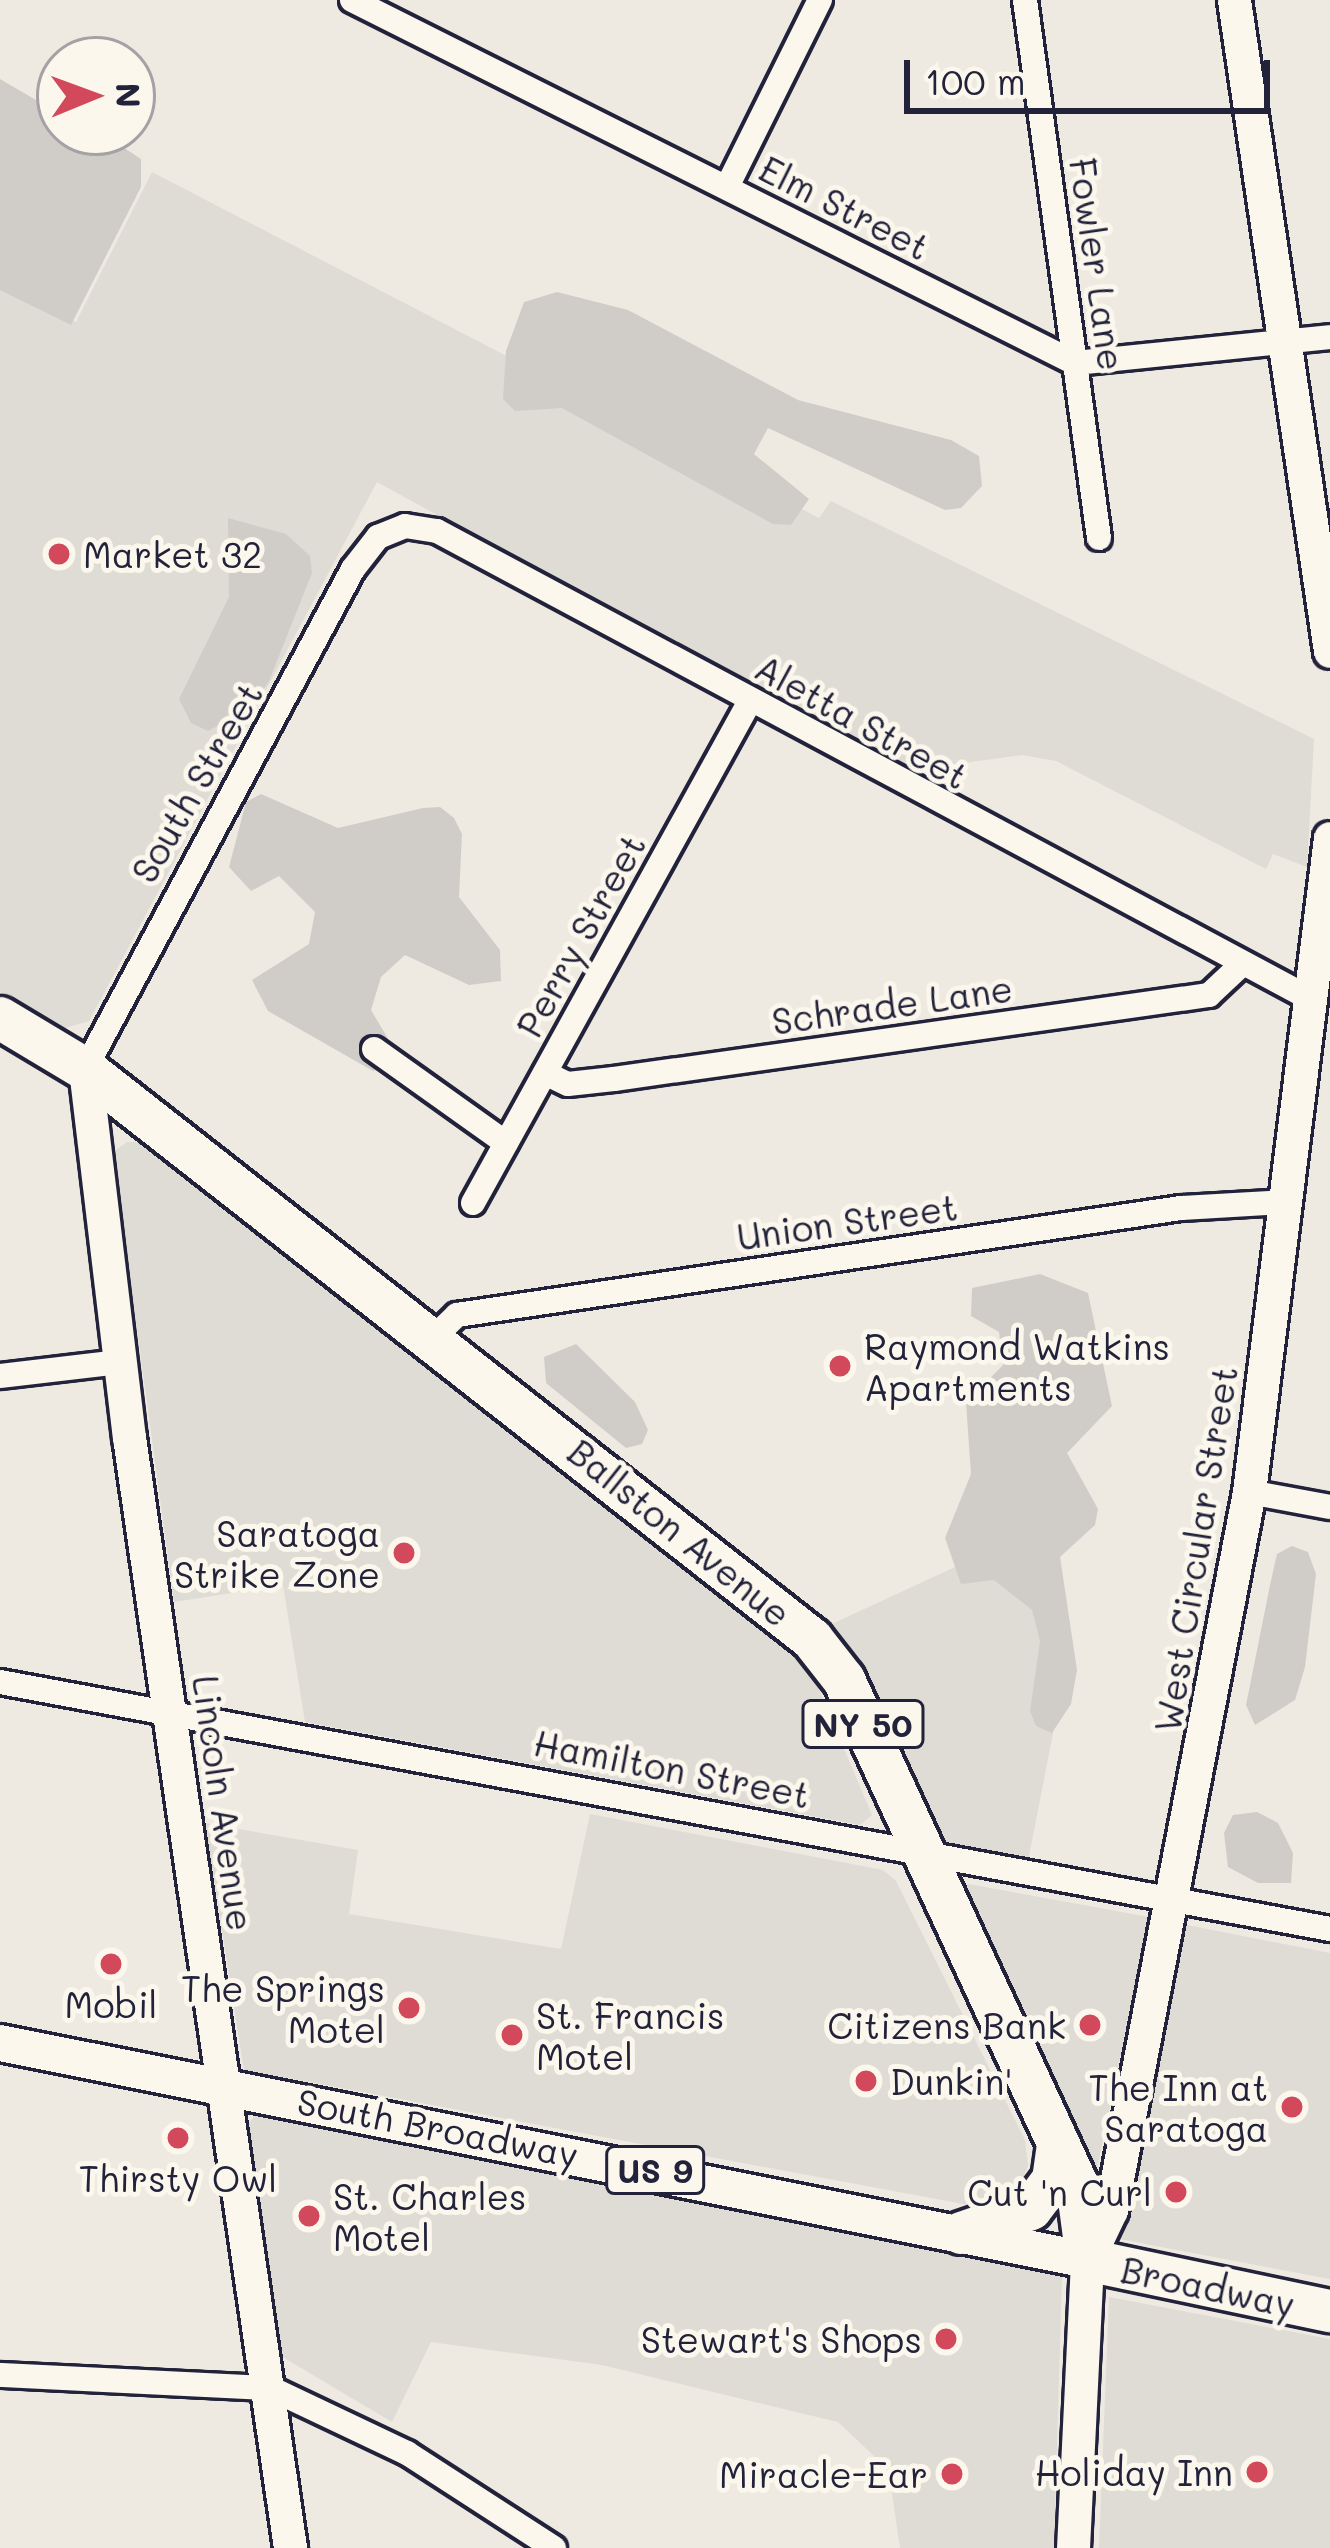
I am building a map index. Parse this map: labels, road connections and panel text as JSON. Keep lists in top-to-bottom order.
{
  "streets": {
    "highway": [
      "Ballston Avenue",
      "NY 50",
      "US 9",
      "Broadway"
    ],
    "main road": ["South Broadway"],
    "street": [
      "Elm Street",
      "Fowler Lane",
      "Aletta Street",
      "South Street",
      "Perry Street",
      "Schrade Lane",
      "Union Street",
      "West Circular Street",
      "Hamilton Street",
      "Lincoln Avenue"
    ]
  },
  "crossings": [
    ["Elm Street", "Fowler Lane"],
    ["Aletta Street", "South Street"],
    ["Aletta Street", "Perry Street"],
    ["Aletta Street", "Schrade Lane"],
    ["Aletta Street", "West Circular Street"],
    ["South Street", "Ballston Avenue"],
    ["South Street", "Lincoln Avenue"],
    ["Perry Street", "Schrade Lane"],
    ["Union Street", "Ballston Avenue"],
    ["Union Street", "West Circular Street"],
    ["Ballston Avenue", "West Circular Street"],
    ["Ballston Avenue", "Hamilton Street"],
    ["Ballston Avenue", "Lincoln Avenue"],
    ["Ballston Avenue", "South Broadway"],
    ["Ballston Avenue", "Broadway"],
    ["West Circular Street", "Hamilton Street"],
    ["West Circular Street", "South Broadway"],
    ["West Circular Street", "Broadway"],
    ["Hamilton Street", "Lincoln Avenue"],
    ["Lincoln Avenue", "South Broadway"],
    ["South Broadway", "Broadway"]
  ],
  "places": [
    "Market 32",
    "Raymond Watkins Apartments",
    "Saratoga Strike Zone",
    "Mobil",
    "The Springs Motel",
    "Citizens Bank",
    "St. Francis Motel",
    "Dunkin'",
    "The Inn at Saratoga",
    "Thirsty Owl",
    "Cut 'n Curl",
    "St. Charles Motel",
    "Stewart's Shops",
    "Holiday Inn",
    "Miracle-Ear"
  ],
  "scale_bar": "100 m",
  "north": "right"
}
